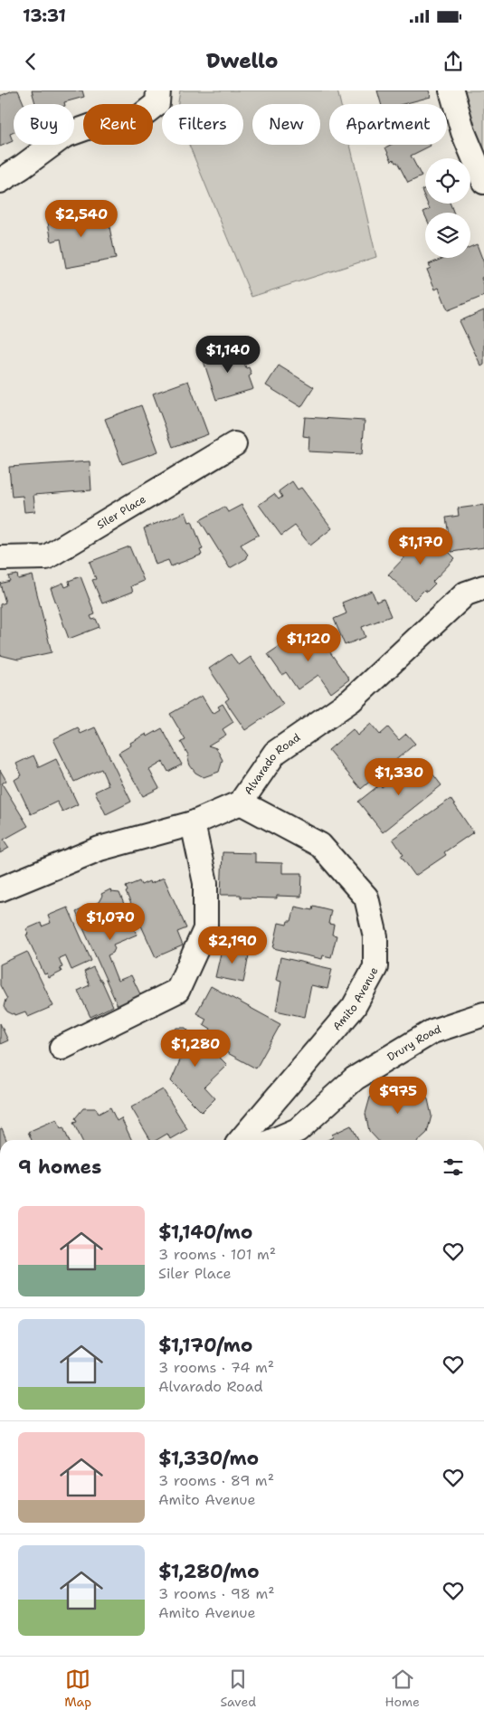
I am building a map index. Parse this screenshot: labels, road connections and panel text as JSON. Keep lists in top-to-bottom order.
{
  "streets": {
    "street": [
      "Siler Place",
      "Alvarado Road",
      "Amito Avenue",
      "Drury Road"
    ]
  },
  "crossings": [
    ["Alvarado Road", "Amito Avenue"]
  ],
  "page": {
    "status": "13:31",
    "header": "Dwello",
    "chip": [
      "Buy",
      "Rent",
      "Filters",
      "New",
      "Apartment"
    ],
    "price": [
      "$2,540",
      "$1,140",
      "$1,170",
      "$1,120",
      "$1,330",
      "$1,070",
      "$2,190",
      "$1,280",
      "$975"
    ],
    "heading": "9 homes",
    "list": [
      {
        "name": "$1,140/mo",
        "note": "3 rooms · 101 m² · Siler Place"
      },
      {
        "name": "$1,170/mo",
        "note": "3 rooms · 74 m² · Alvarado Road"
      },
      {
        "name": "$1,330/mo",
        "note": "3 rooms · 89 m² · Amito Avenue"
      },
      {
        "name": "$1,280/mo",
        "note": "3 rooms · 98 m² · Amito Avenue"
      }
    ],
    "tabs": ["Map", "Saved", "Home"]
  }
}
